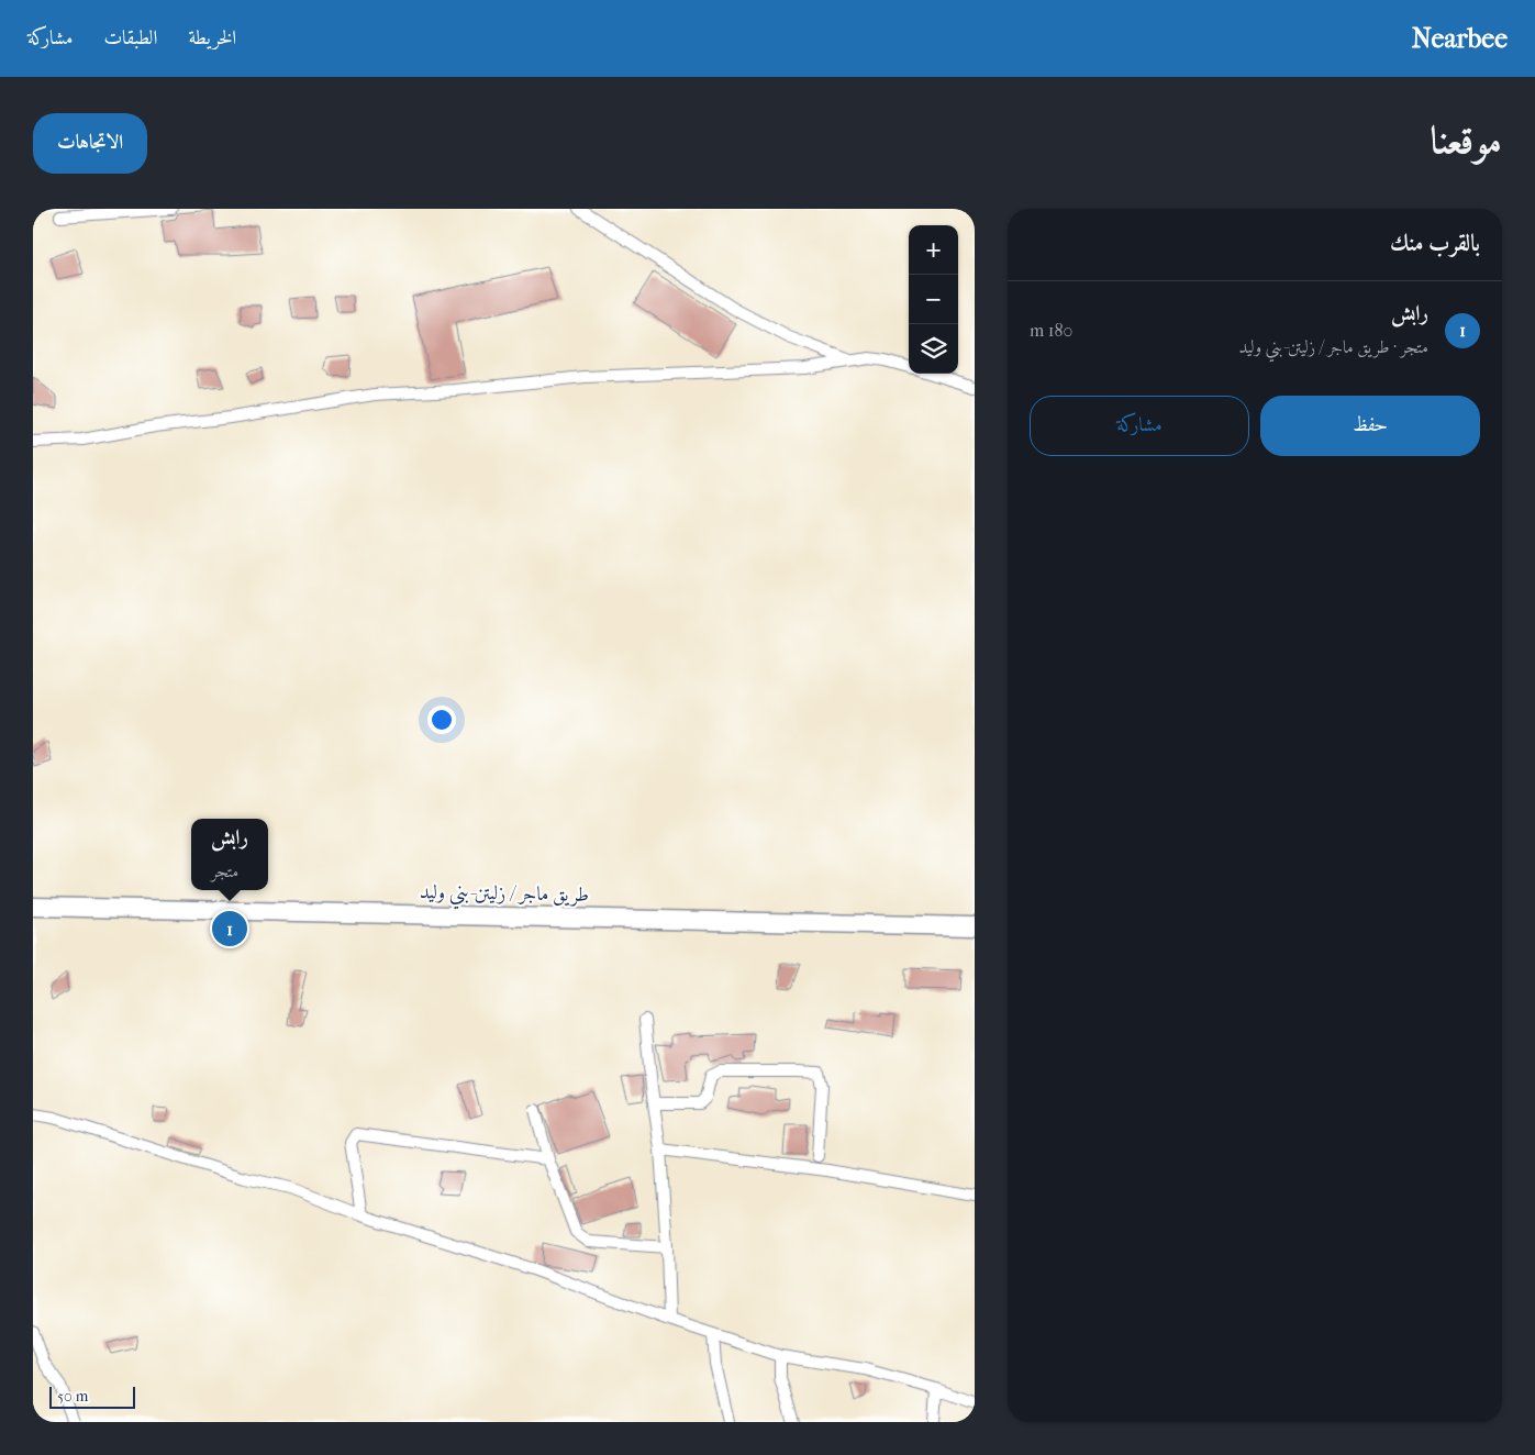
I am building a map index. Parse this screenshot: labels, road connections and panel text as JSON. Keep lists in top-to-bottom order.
{
  "streets": {
    "highway": ["طريق ماجر / زليتن-بني وليد"]
  },
  "scale_bar": "50 m",
  "page": {
    "header": "Nearbee",
    "nav": ["الخريطة", "الطبقات", "مشاركة"],
    "title": "موقعنا",
    "buttons": [
      "الاتجاهات",
      ["حفظ", "مشاركة"]
    ],
    "heading": "بالقرب منك",
    "map_buttons": ["+", "−"],
    "list": [
      {
        "mark": "1",
        "name": "رابش",
        "note": "متجر · طريق ماجر / زليتن-بني وليد",
        "value": "180 m"
      }
    ],
    "popup": ["رابش", "متجر"],
    "pins": "1",
    "scale": "50 m"
  }
}
